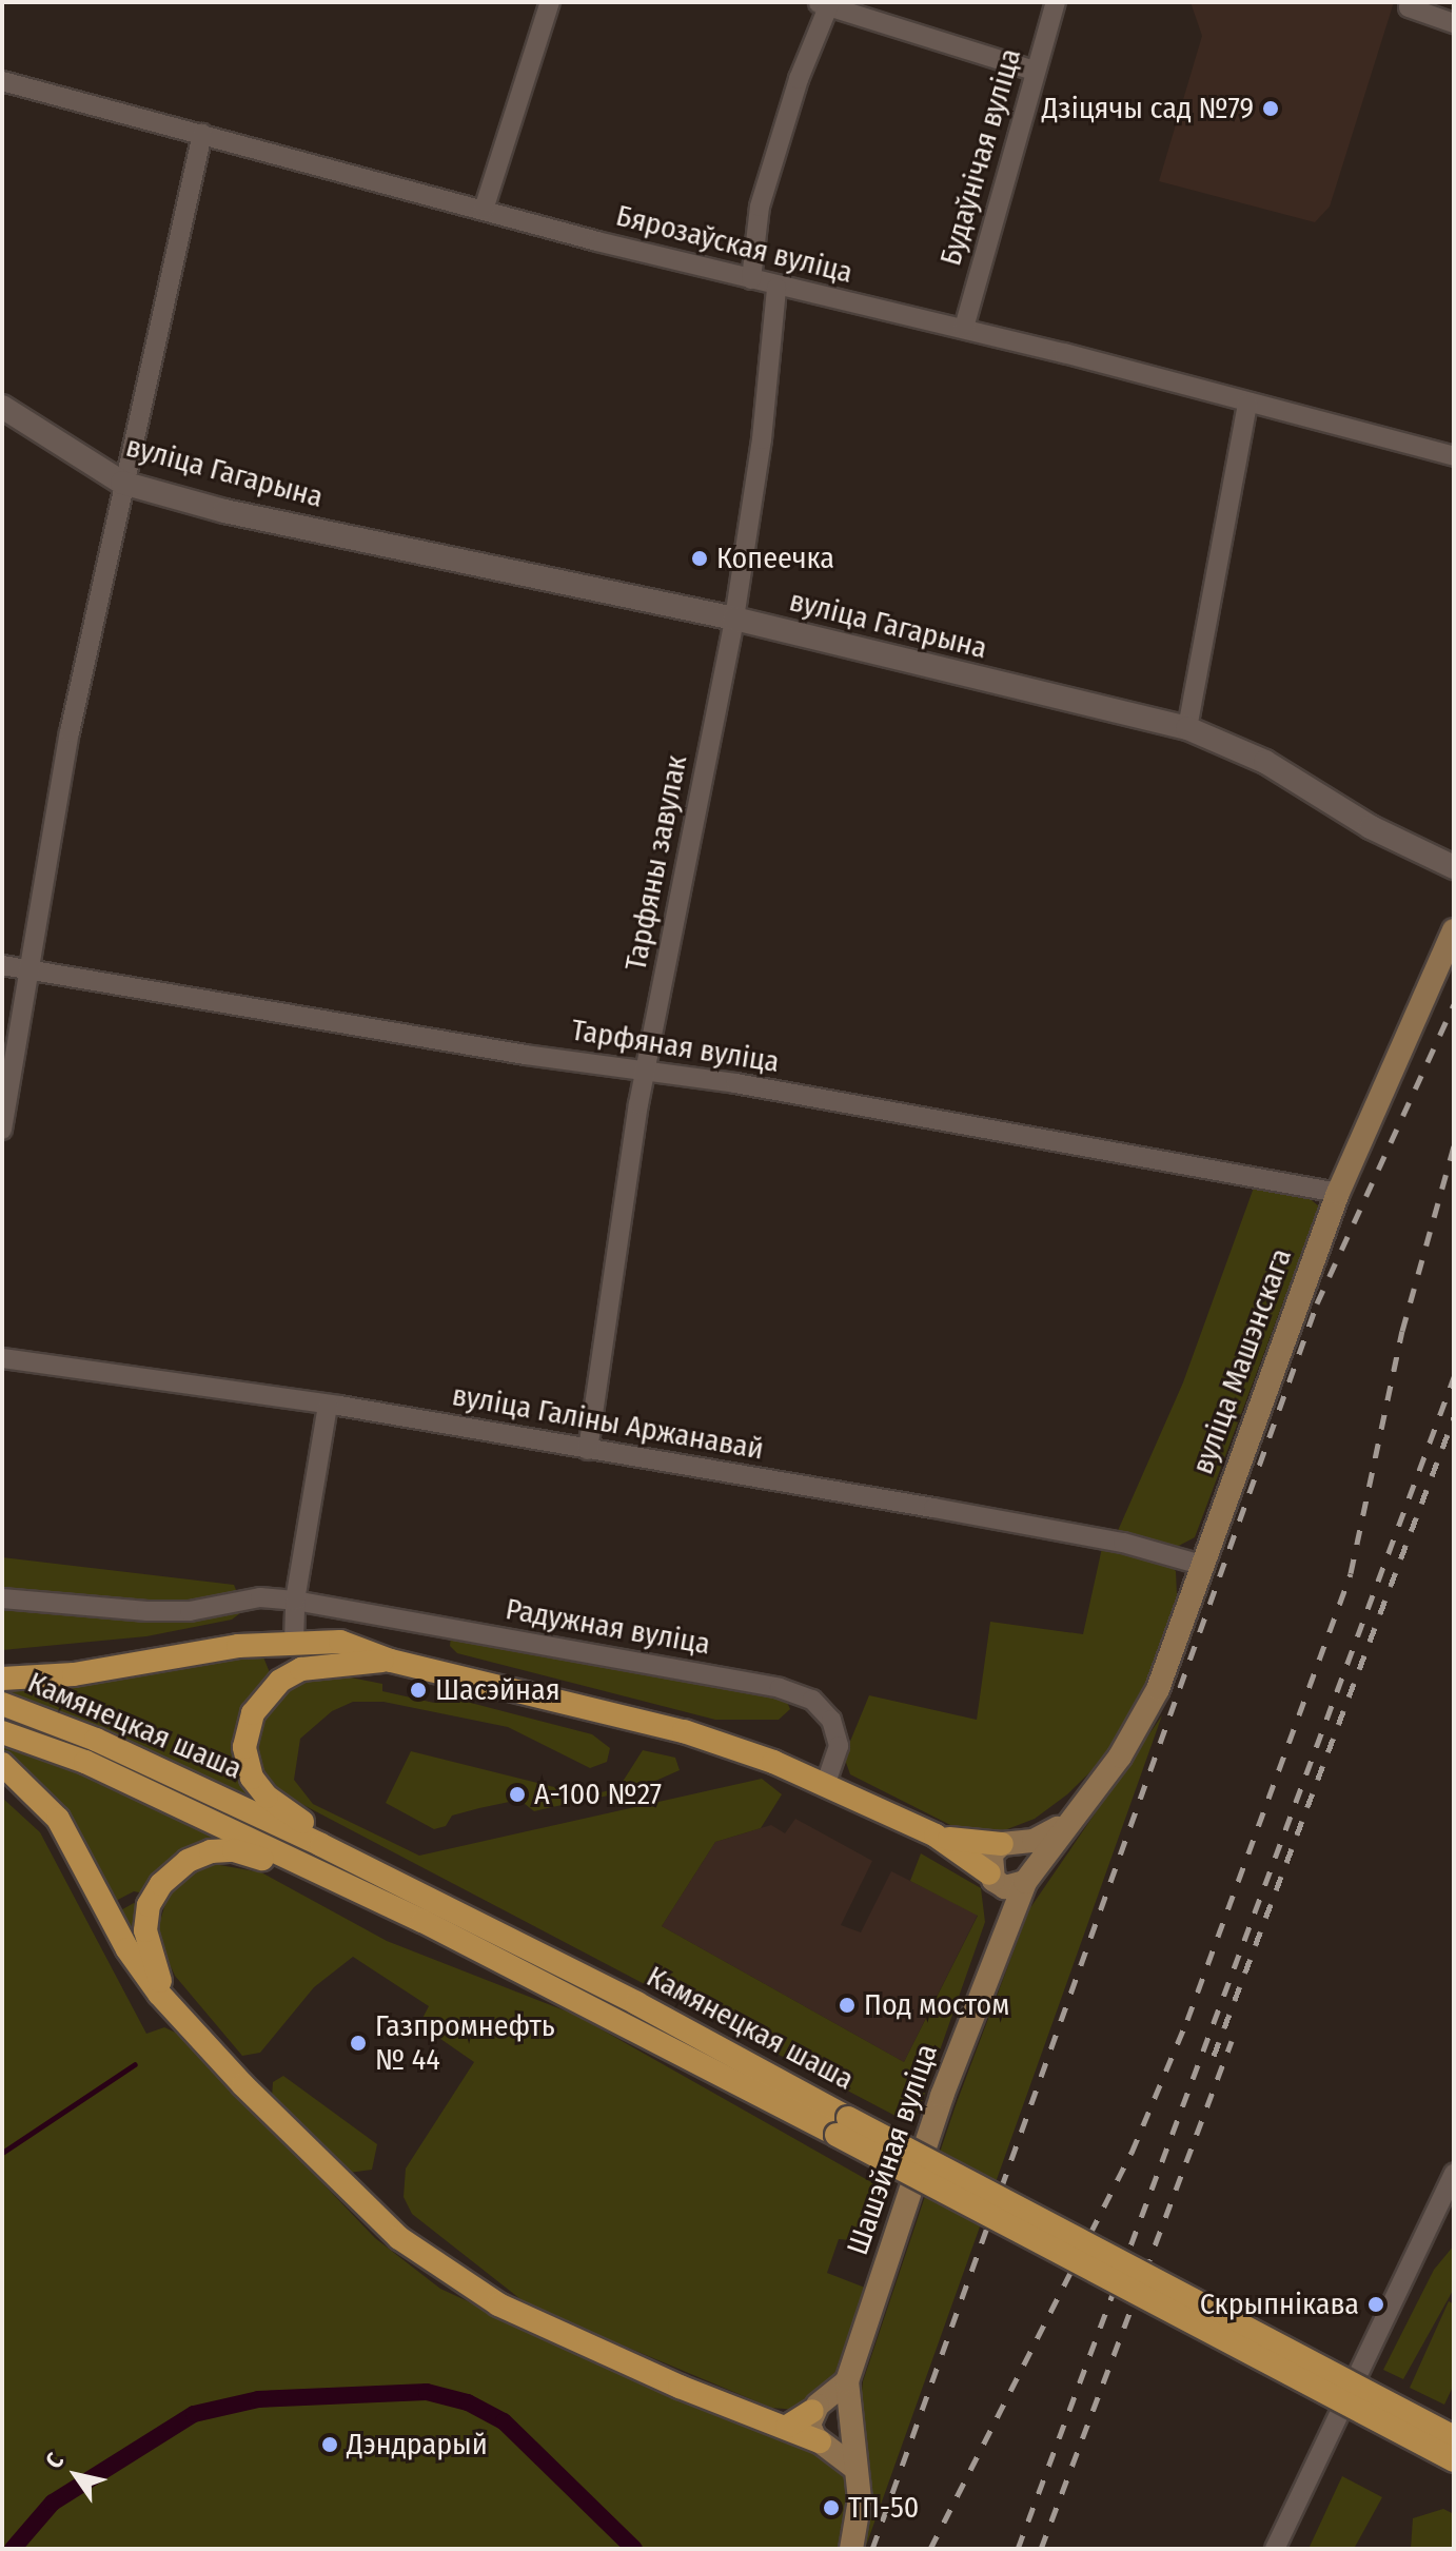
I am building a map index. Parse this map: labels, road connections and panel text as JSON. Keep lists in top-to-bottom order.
{
  "streets": {
    "main road": ["вуліца Машэнскага", "Камянецкая шаша", "Шашэйная вуліца"],
    "street": [
      "Будаўнічая вуліца",
      "Бярозаўская вуліца",
      "вуліца Гагарына",
      "Тарфяны завулак",
      "Тарфяная вуліца",
      "вуліца Галіны Аржанавай",
      "Радужная вуліца"
    ]
  },
  "crossings": [
    ["Будаўнічая вуліца", "Бярозаўская вуліца"],
    ["Бярозаўская вуліца", "Тарфяны завулак"],
    ["вуліца Гагарына", "Тарфяны завулак"],
    ["Тарфяны завулак", "Тарфяная вуліца"],
    ["Тарфяны завулак", "вуліца Галіны Аржанавай"],
    ["Тарфяная вуліца", "вуліца Машэнскага"],
    ["вуліца Машэнскага", "вуліца Галіны Аржанавай"],
    ["вуліца Машэнскага", "Шашэйная вуліца"]
  ],
  "places": [
    "Дзіцячы сад №79",
    "Копеечка",
    "Шасэйная",
    "А-100 №27",
    "Под мостом",
    "Газпромнефть № 44",
    "Скрыпнікава",
    "Дэндрарый",
    "ТП-50"
  ],
  "north": "top left"
}
